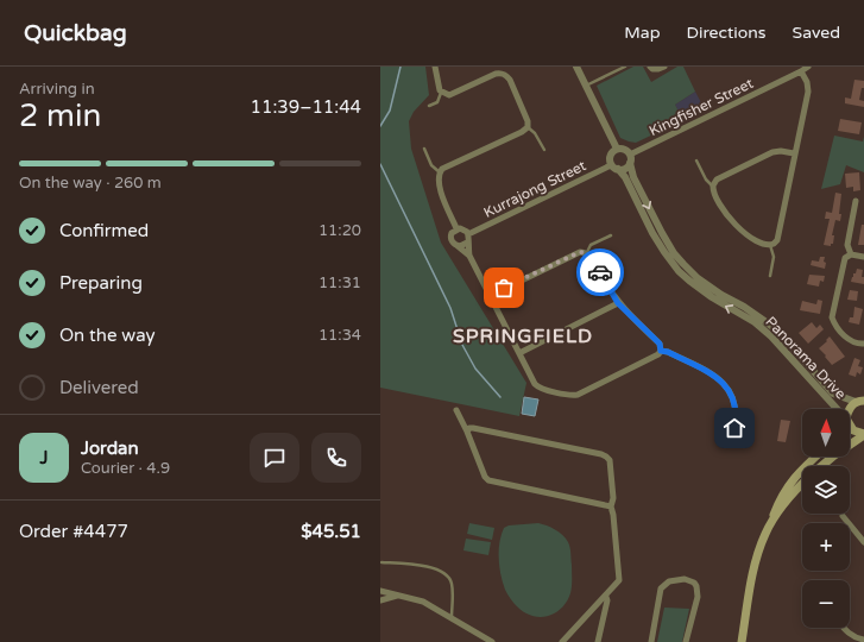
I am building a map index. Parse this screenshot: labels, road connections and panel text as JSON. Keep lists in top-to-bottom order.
{
  "streets": {
    "street": ["Kingfisher Street", "Kurrajong Street", "Panorama Drive"]
  },
  "crossings": [
    ["Kingfisher Street", "Kurrajong Street"],
    ["Kingfisher Street", "Panorama Drive"],
    ["Kurrajong Street", "Panorama Drive"]
  ],
  "districts": ["SPRINGFIELD"],
  "north": "top",
  "page": {
    "header": "Quickbag",
    "nav": ["Map", "Directions", "Saved"],
    "heading": ["2 min", "Arriving in", "11:39–11:44"],
    "panel": [
      "Jordan",
      "Courier · 4.9",
      "Order #4477",
      "$45.51"
    ],
    "bar": "On the way · 260 m",
    "list": [
      ["Confirmed", "11:20"],
      ["Preparing", "11:31"],
      ["On the way", "11:34"],
      "Delivered"
    ],
    "map_buttons": ["+", "−"],
    "round": "J"
  }
}
